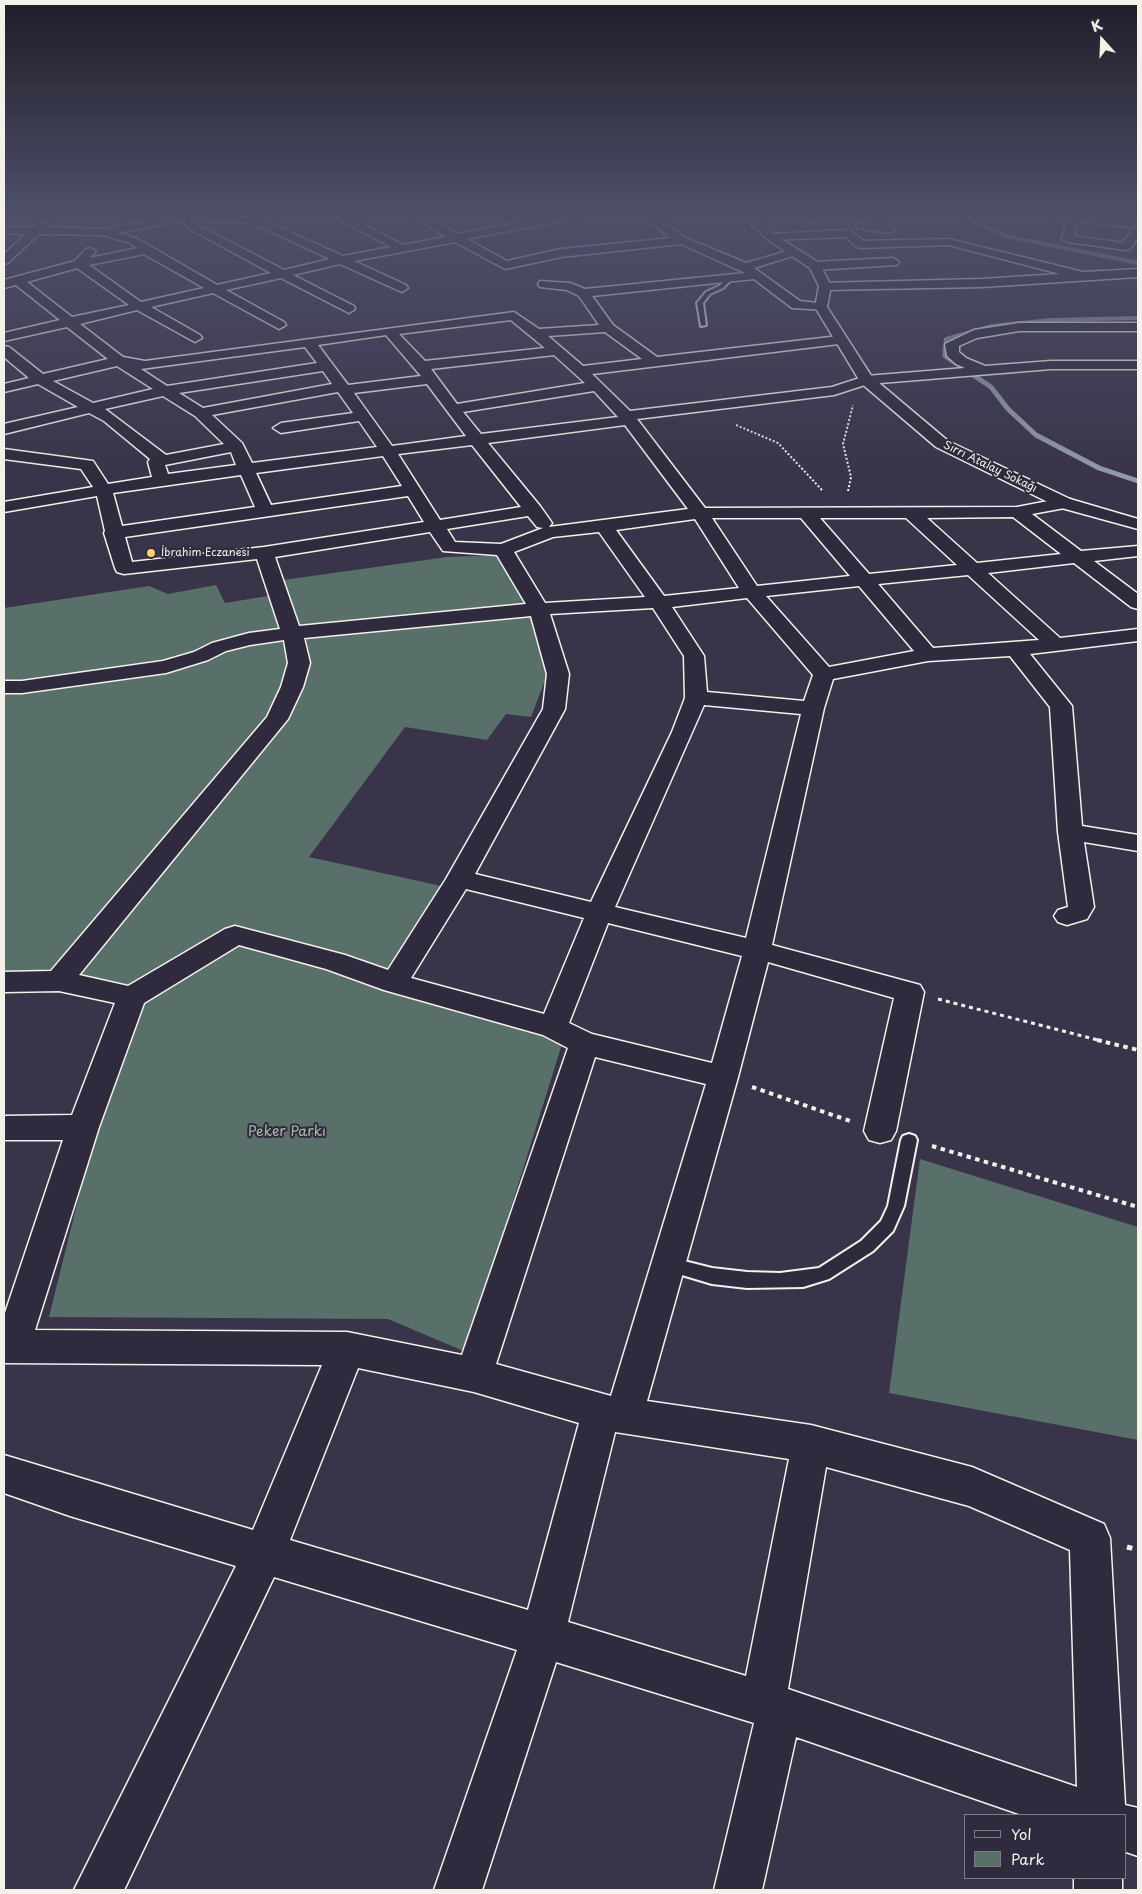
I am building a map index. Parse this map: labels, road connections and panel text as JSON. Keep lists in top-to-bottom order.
{
  "streets": {
    "street": ["Sırrı Atalay Sokağı"]
  },
  "parks": ["Peker Parkı"],
  "places": ["İbrahim Eczanesi"],
  "legend": ["Yol", "Park"],
  "north": "top"
}
